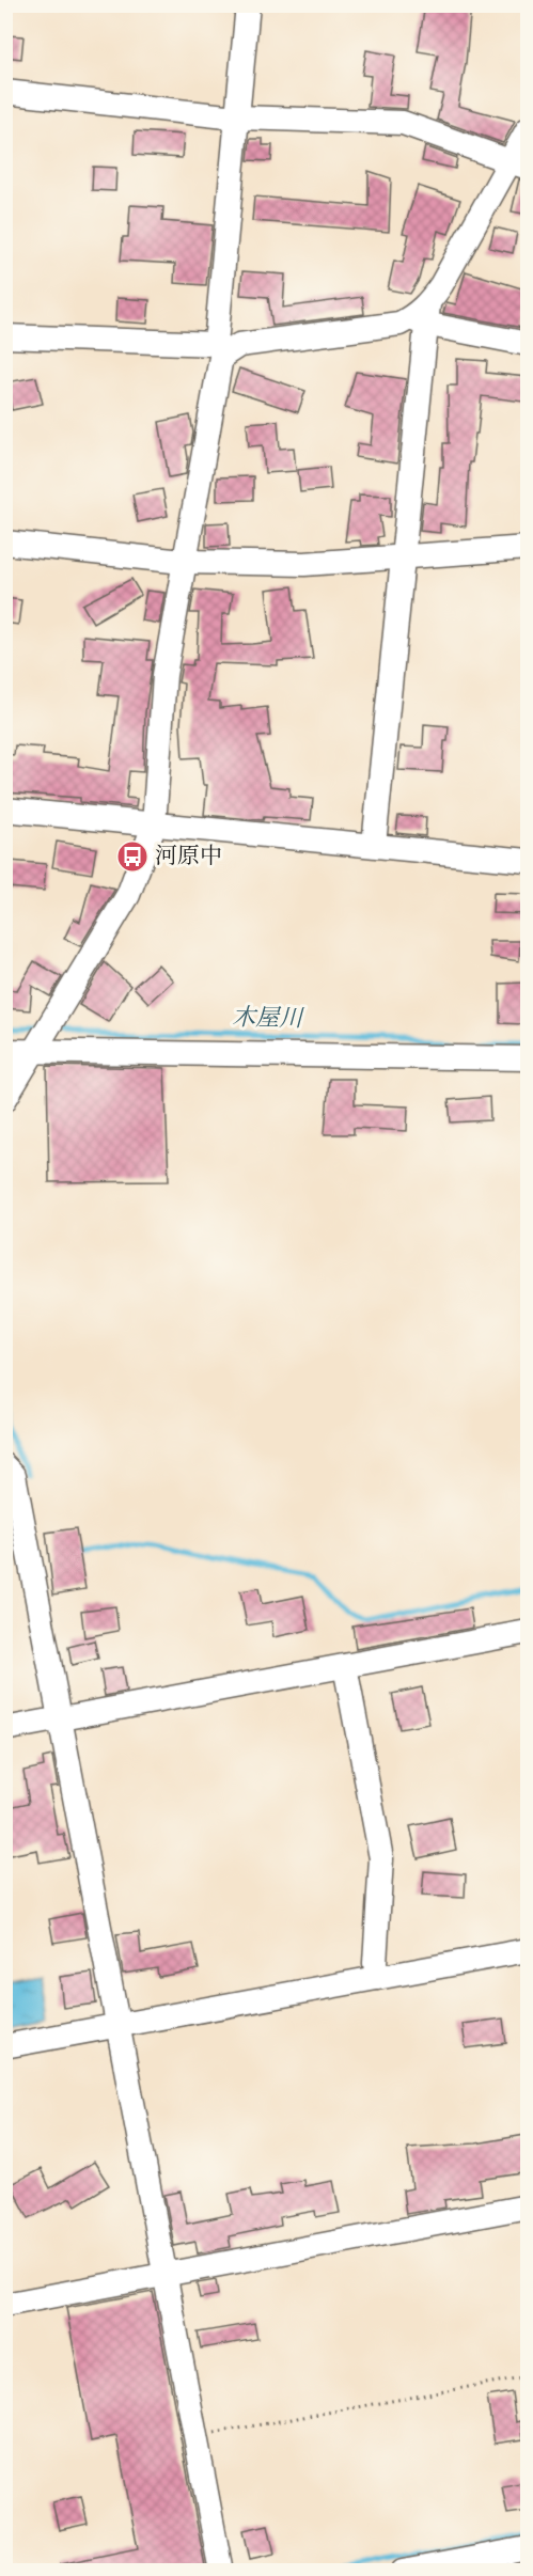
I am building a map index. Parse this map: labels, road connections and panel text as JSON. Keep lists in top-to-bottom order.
{
  "water": ["木屋川"],
  "places": {
    "bus stop": ["河原中"]
  }
}
